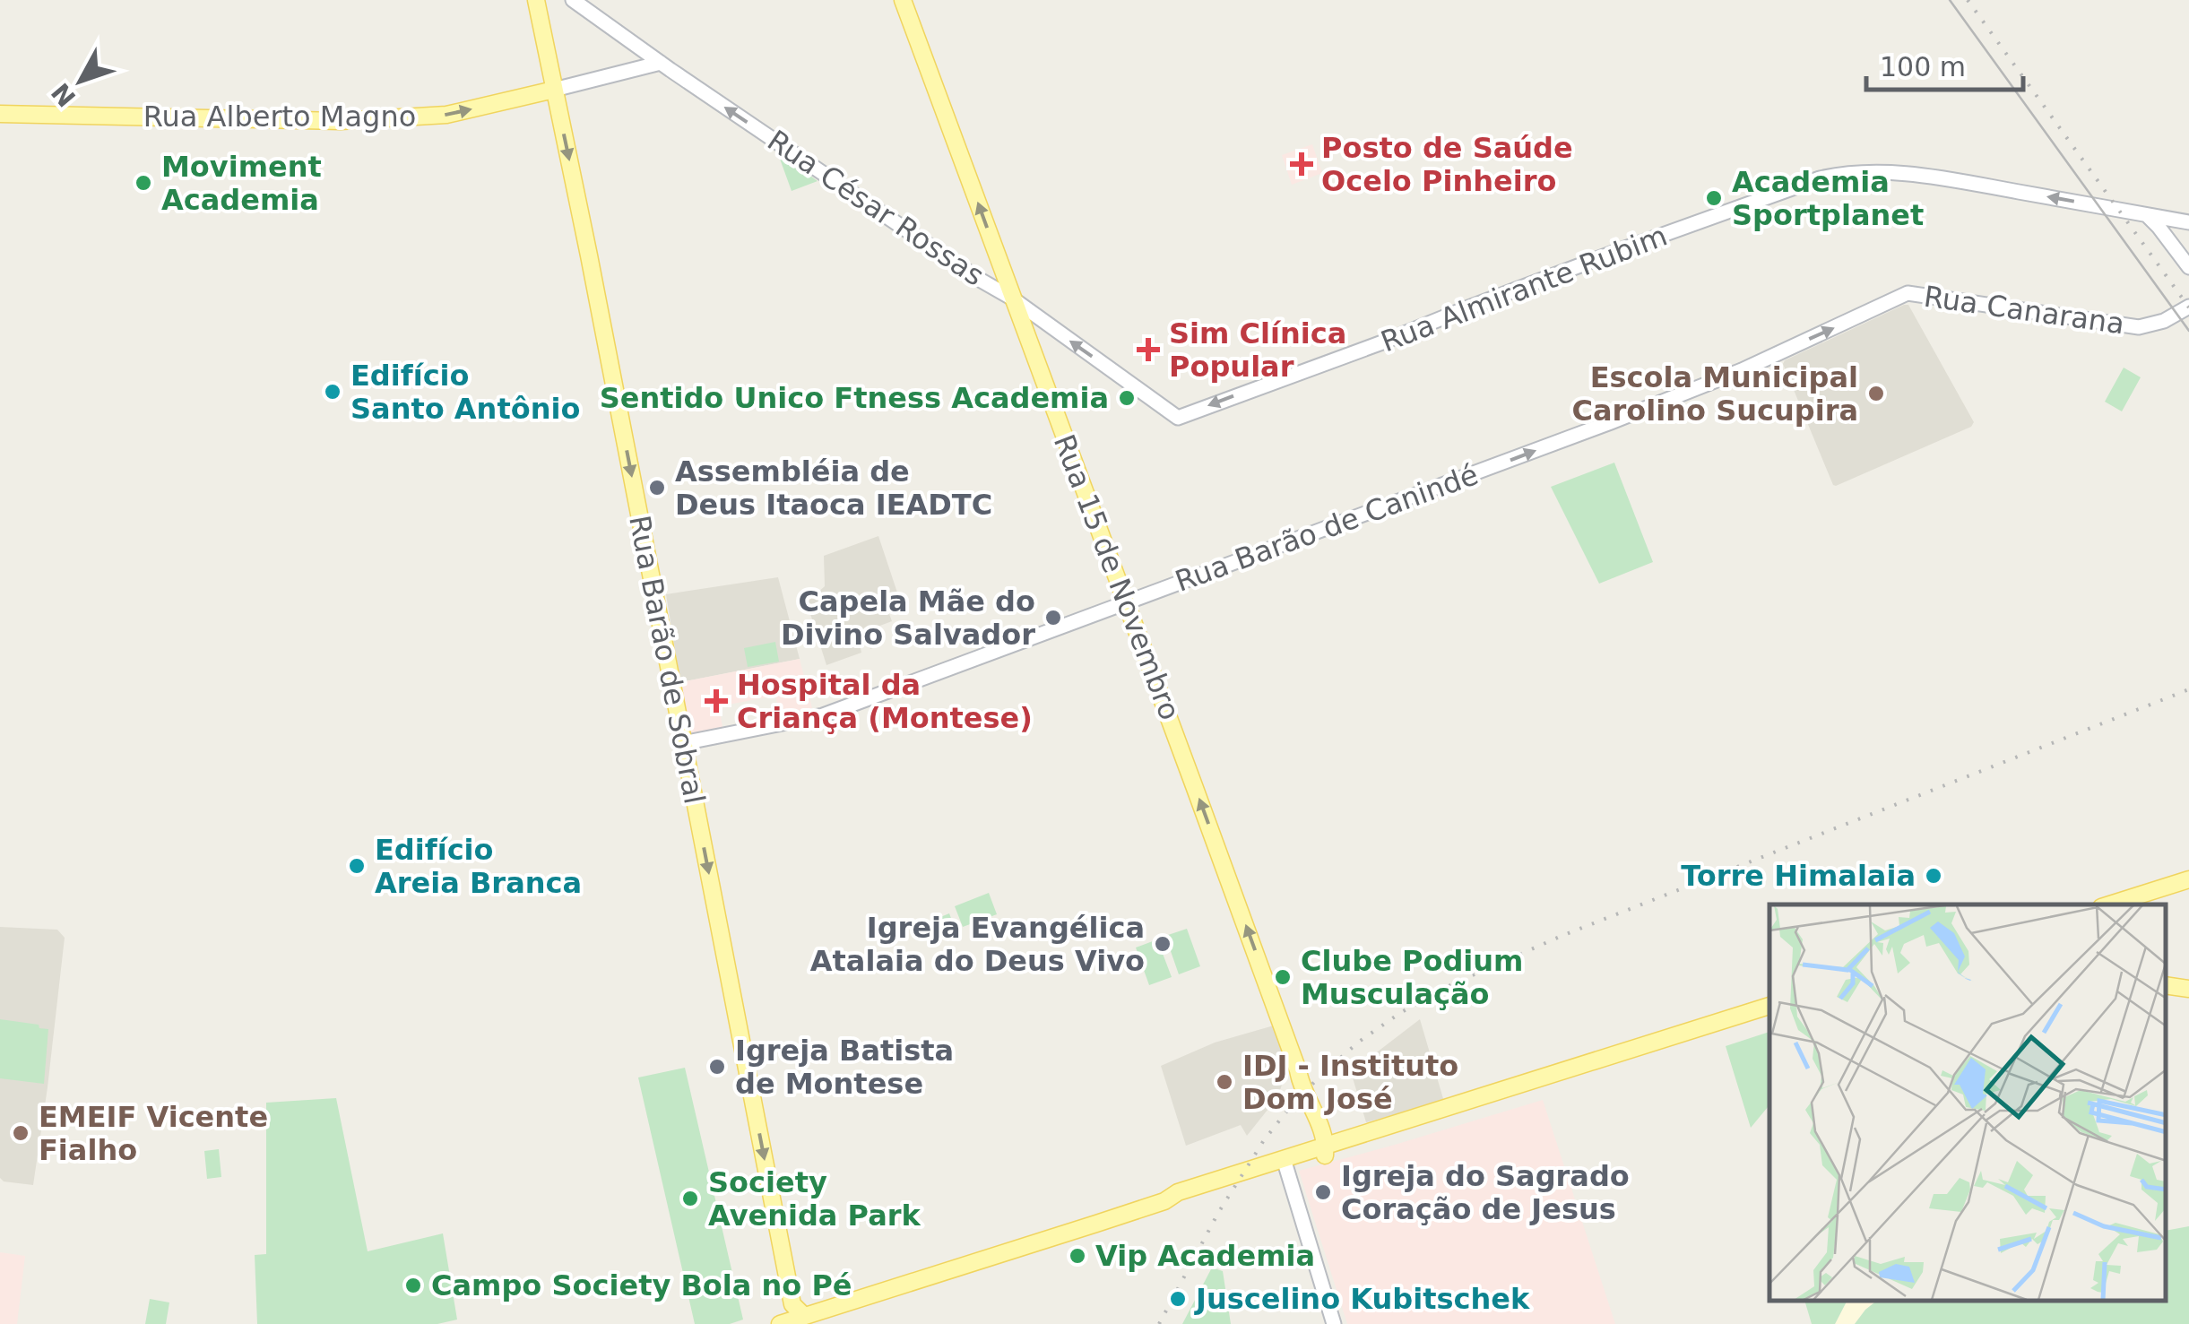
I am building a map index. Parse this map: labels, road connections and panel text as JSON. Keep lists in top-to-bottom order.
{
  "streets": {
    "main road": [
      "Rua Alberto Magno",
      "Rua César Rossas",
      "Rua Almirante Rubim",
      "Rua Canarana",
      "Rua Barão de Canindé",
      "Rua 15 de Novembro",
      "Rua Barão de Sobral"
    ]
  },
  "crossings": [
    ["Rua Alberto Magno", "Rua César Rossas"],
    ["Rua Alberto Magno", "Rua Barão de Sobral"],
    ["Rua César Rossas", "Rua Almirante Rubim"],
    ["Rua César Rossas", "Rua 15 de Novembro"],
    ["Rua Canarana", "Rua Barão de Canindé"],
    ["Rua Barão de Canindé", "Rua 15 de Novembro"],
    ["Rua Barão de Canindé", "Rua Barão de Sobral"]
  ],
  "one_way": [
    "Rua Alberto Magno",
    "Rua César Rossas",
    "Rua Almirante Rubim",
    "Rua Barão de Canindé",
    "Rua 15 de Novembro",
    "Rua Barão de Sobral"
  ],
  "places": {
    "health": ["Posto de Saúde Ocelo Pinheiro", "Sim Clínica Popular", "Hospital da Criança (Montese)"],
    "other": [
      "Moviment Academia",
      "Academia Sportplanet",
      "Edifício Santo Antônio",
      "Escola Municipal Carolino Sucupira",
      "Sentido Unico Ftness Academia",
      "Assembléia de Deus Itaoca IEADTC",
      "Capela Mãe do Divino Salvador",
      "Edifício Areia Branca",
      "Torre Himalaia",
      "Igreja Evangélica Atalaia do Deus Vivo",
      "Clube Podium Musculação",
      "Igreja Batista de Montese",
      "IDJ - Instituto Dom José",
      "EMEIF Vicente Fialho",
      "Igreja do Sagrado Coração de Jesus",
      "Society Avenida Park",
      "Vip Academia",
      "Campo Society Bola no Pé",
      "Juscelino Kubitschek"
    ]
  },
  "scale_bar": "100 m",
  "north": "bottom left"
}
